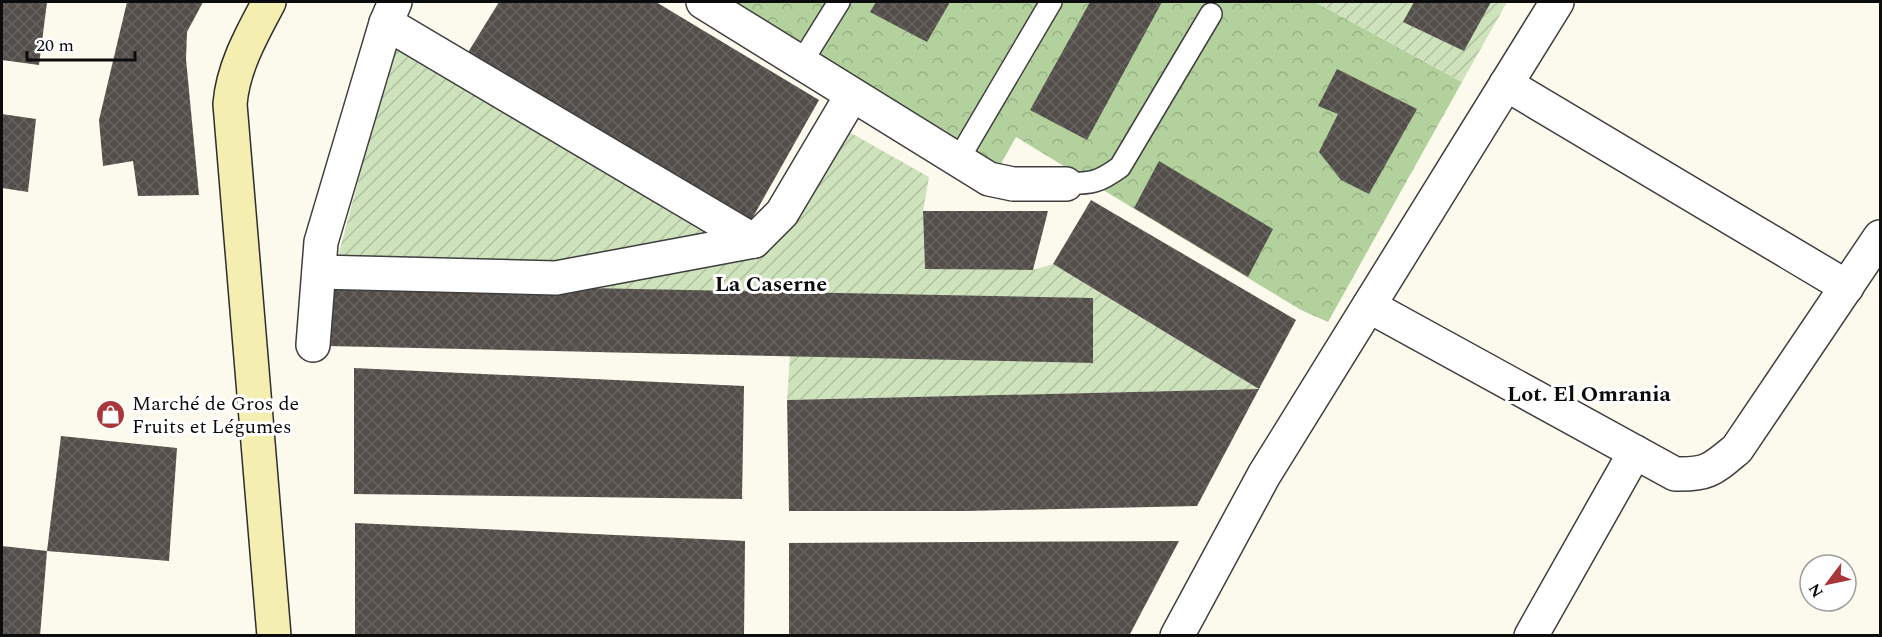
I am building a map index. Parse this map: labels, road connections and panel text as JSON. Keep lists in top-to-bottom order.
{
  "districts": ["La Caserne", "Lot. El Omrania"],
  "places": {
    "shop": ["Marché de Gros de Fruits et Légumes"]
  },
  "scale_bar": "20 m",
  "north": "bottom left"
}
